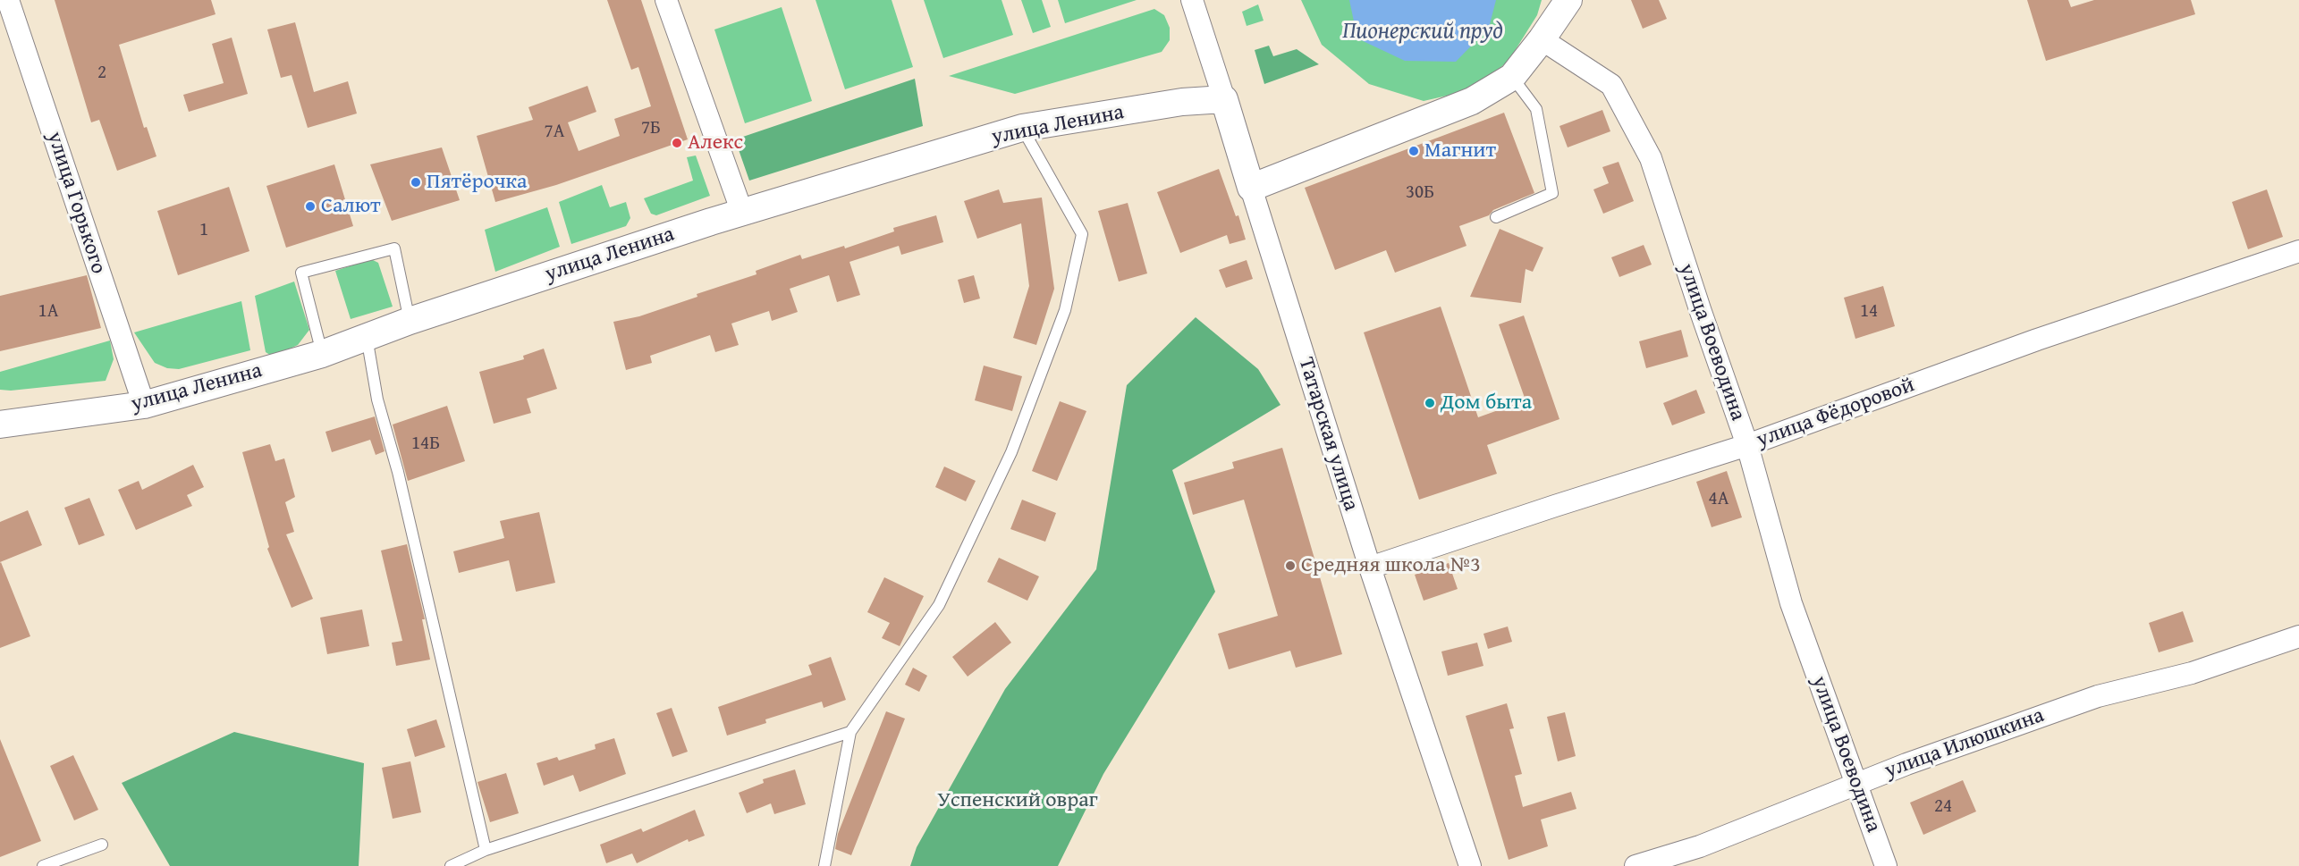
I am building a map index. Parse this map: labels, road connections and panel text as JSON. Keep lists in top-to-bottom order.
{
  "streets": {
    "street": [
      "улица Ленина",
      "улица Горького",
      "улица Воеводина",
      "улица Фёдоровой",
      "Татарская улица",
      "улица Илюшкина"
    ]
  },
  "crossings": [
    ["улица Ленина", "улица Горького"],
    ["улица Ленина", "Татарская улица"],
    ["улица Воеводина", "улица Фёдоровой"],
    ["улица Воеводина", "улица Илюшкина"],
    ["улица Фёдоровой", "Татарская улица"]
  ],
  "water": ["Пионерский пруд"],
  "parks": ["Успенский овраг"],
  "places": [
    "Алекс",
    "Магнит",
    "Пятёрочка",
    "Салют",
    "Дом быта",
    "Средняя школа №3"
  ],
  "house_numbers": [
    "2",
    "7Б",
    "7А",
    "30Б",
    "1",
    "1А",
    "14",
    "14Б",
    "4А",
    "24"
  ]
}
